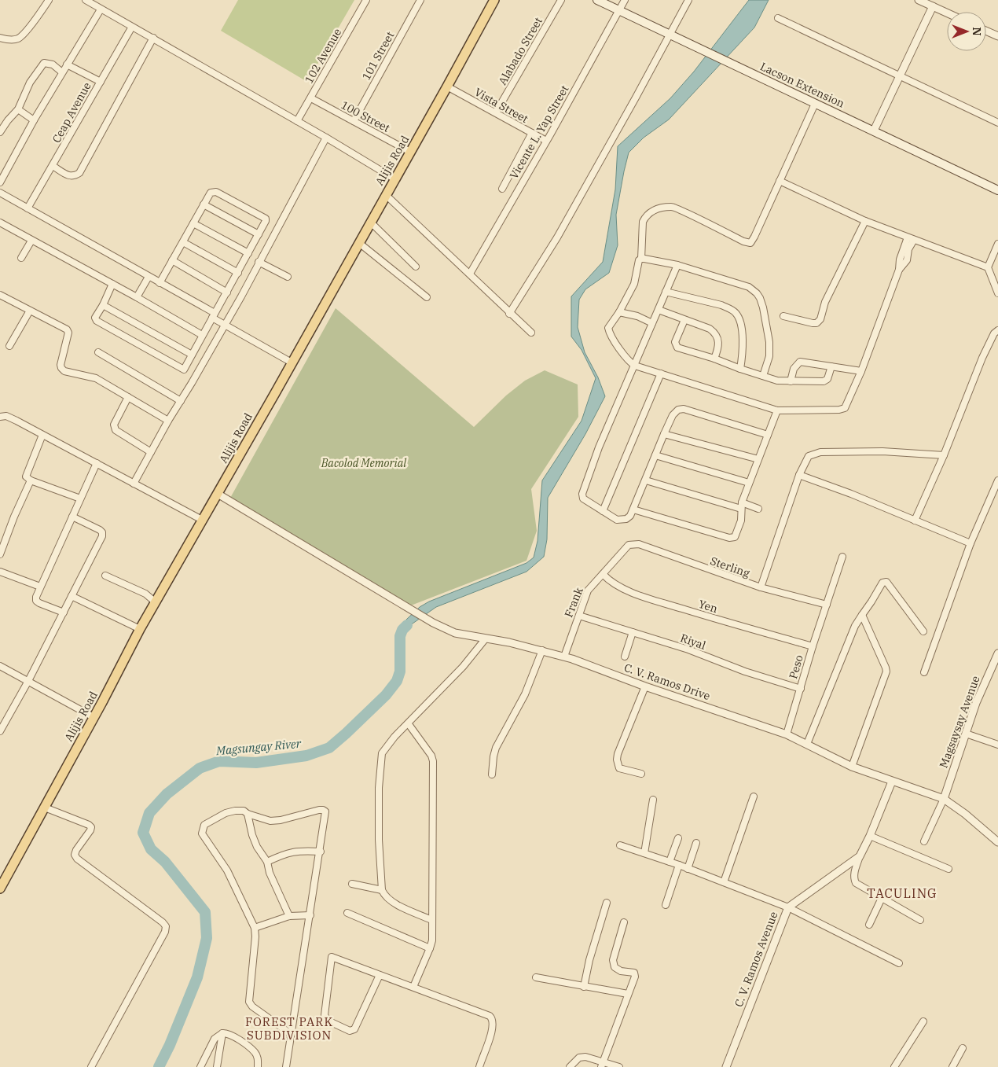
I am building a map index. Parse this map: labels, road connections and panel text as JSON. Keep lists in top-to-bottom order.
{
  "streets": {
    "main road": ["Lacson Extension", "Alijis Road"],
    "street": [
      "Alabado Street",
      "102 Avenue",
      "101 Street",
      "Vista Street",
      "Ceap Avenue",
      "100 Street",
      "Vicente L. Yap Street",
      "Sterling",
      "Frank",
      "Yen",
      "Riyal",
      "Peso",
      "C. V. Ramos Drive",
      "Magsaysay Avenue",
      "C. V. Ramos Avenue"
    ]
  },
  "crossings": [
    ["Alabado Street", "Vista Street"],
    ["102 Avenue", "100 Street"],
    ["101 Street", "100 Street"],
    ["Lacson Extension", "Vicente L. Yap Street"],
    ["Vista Street", "Vicente L. Yap Street"],
    ["Vista Street", "Alijis Road"],
    ["100 Street", "Alijis Road"],
    ["Alijis Road", "C. V. Ramos Drive"],
    ["Sterling", "Frank"],
    ["Sterling", "Peso"],
    ["Frank", "Yen"],
    ["Frank", "Riyal"],
    ["Frank", "C. V. Ramos Drive"],
    ["Yen", "Peso"],
    ["Riyal", "Peso"],
    ["Peso", "C. V. Ramos Drive"],
    ["C. V. Ramos Drive", "Magsaysay Avenue"],
    ["C. V. Ramos Drive", "C. V. Ramos Avenue"]
  ],
  "districts": ["TACULING", "FOREST PARK SUBDIVISION"],
  "water": ["Magsungay River"],
  "parks": ["Bacolod Memorial"],
  "north": "right"
}
